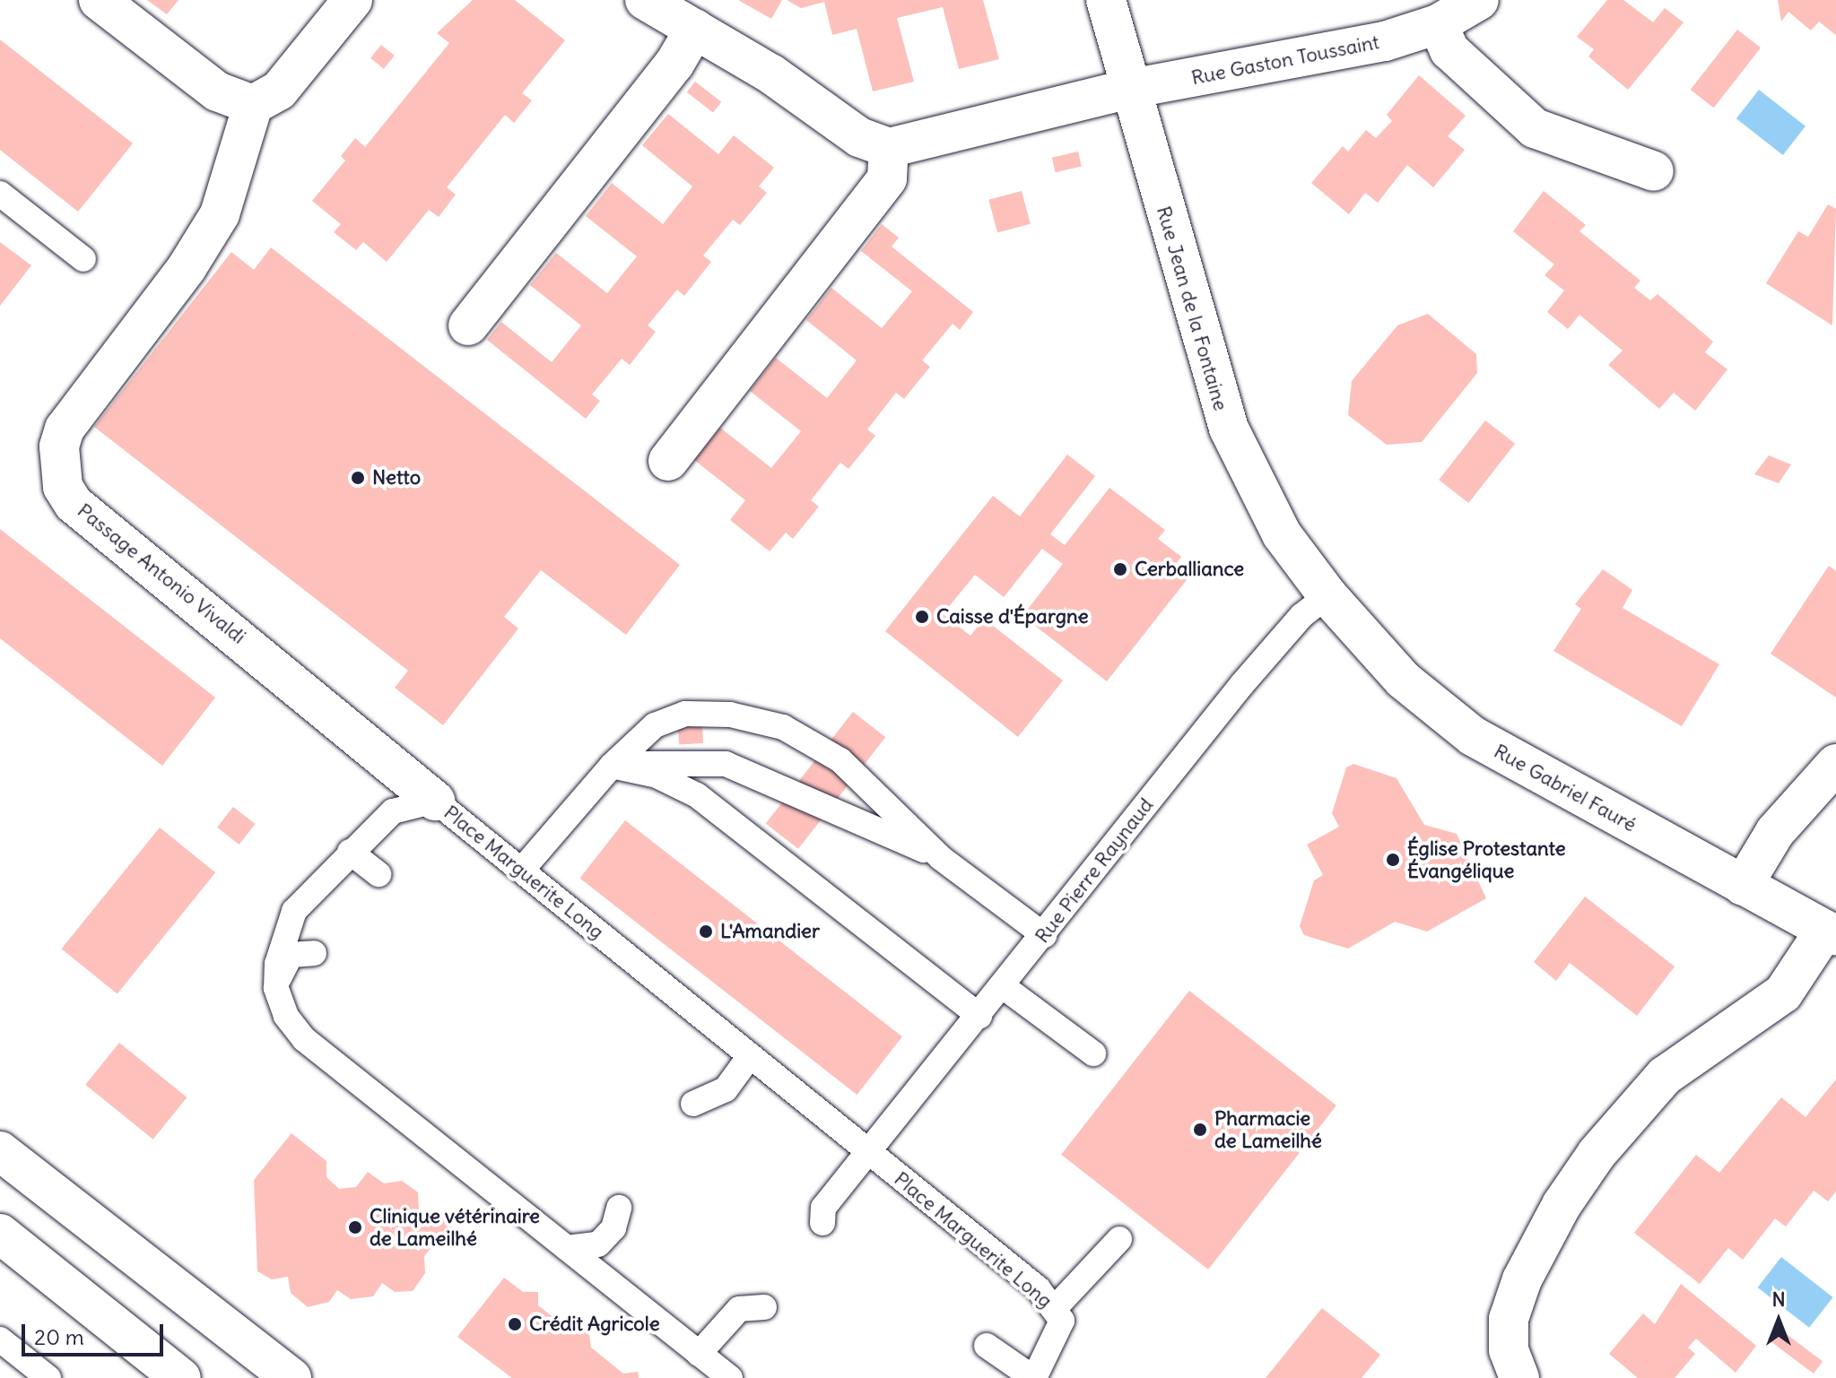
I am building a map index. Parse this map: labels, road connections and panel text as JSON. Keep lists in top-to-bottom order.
{
  "streets": {
    "street": [
      "Rue Gaston Toussaint",
      "Rue Jean de la Fontaine",
      "Passage Antonio Vivaldi",
      "Rue Gabriel Fauré"
    ],
    "lane": ["Rue Pierre Raynaud", "Place Marguerite Long"]
  },
  "crossings": [
    ["Rue Gaston Toussaint", "Rue Jean de la Fontaine"],
    ["Rue Jean de la Fontaine", "Rue Gabriel Fauré"],
    ["Rue Jean de la Fontaine", "Rue Pierre Raynaud"],
    ["Passage Antonio Vivaldi", "Place Marguerite Long"],
    ["Rue Gabriel Fauré", "Rue Pierre Raynaud"],
    ["Rue Pierre Raynaud", "Place Marguerite Long"]
  ],
  "places": [
    "Netto",
    "Cerballiance",
    "Caisse d'Épargne",
    "Église Protestante Évangélique",
    "L'Amandier",
    "Pharmacie de Lameilhé",
    "Clinique vétérinaire de Lameilhé",
    "Crédit Agricole"
  ],
  "scale_bar": "20 m",
  "north": "top"
}
